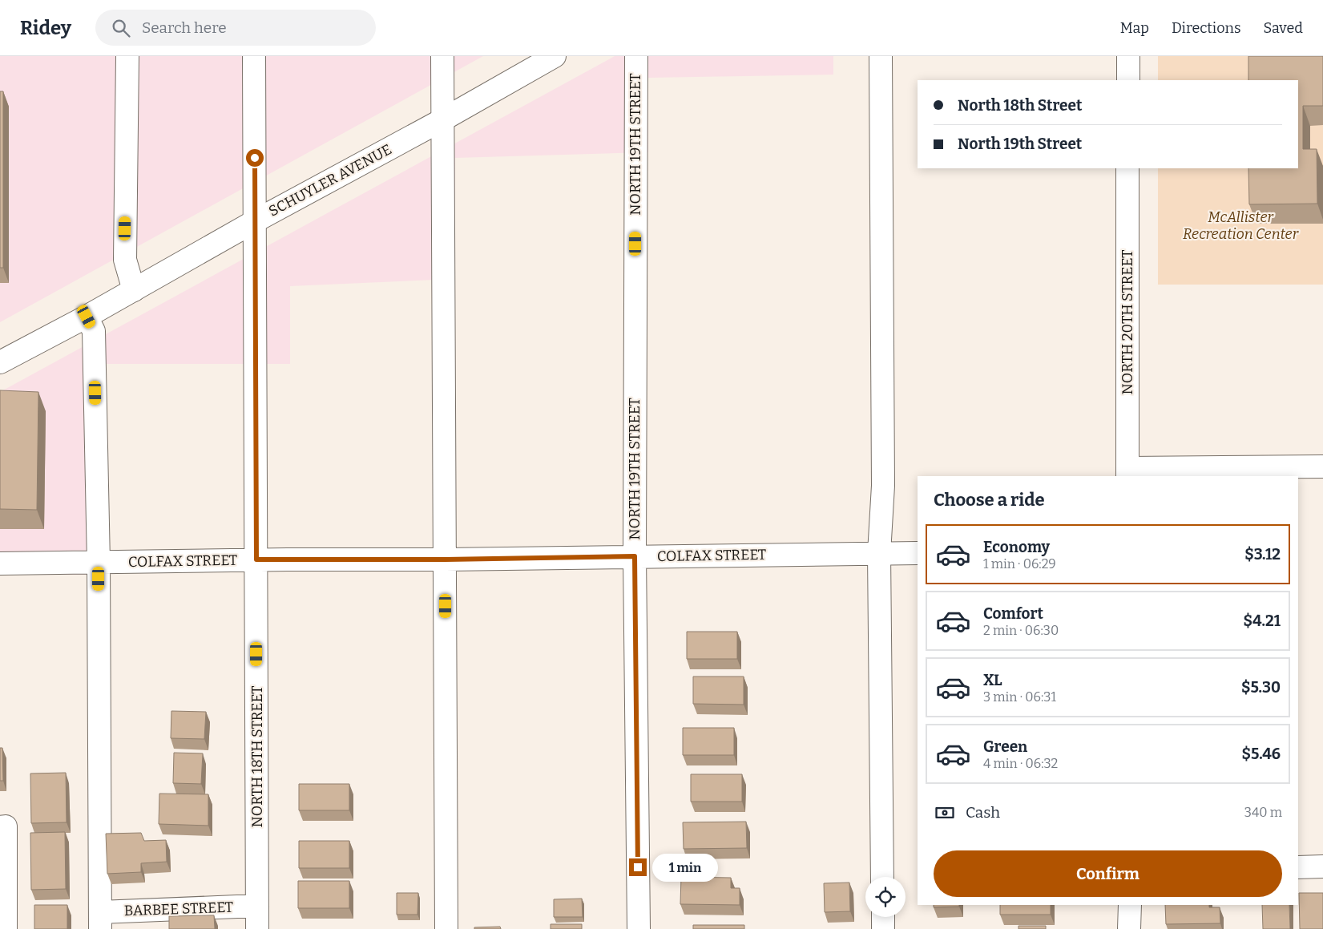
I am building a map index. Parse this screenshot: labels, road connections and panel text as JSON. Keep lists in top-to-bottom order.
{
  "streets": {
    "street": [
      "NORTH 19TH STREET",
      "SCHUYLER AVENUE",
      "NORTH 20TH STREET",
      "COLFAX STREET",
      "NORTH 18TH STREET",
      "BARBEE STREET"
    ]
  },
  "crossings": [
    ["NORTH 19TH STREET", "COLFAX STREET"],
    ["SCHUYLER AVENUE", "NORTH 18TH STREET"],
    ["COLFAX STREET", "NORTH 18TH STREET"],
    ["NORTH 18TH STREET", "BARBEE STREET"]
  ],
  "parks": ["McAllister Recreation Center"],
  "page": {
    "header": "Ridey",
    "search": "Search here",
    "nav": ["Map", "Directions", "Saved"],
    "banner": ["North 18th Street", "North 19th Street"],
    "heading": "Choose a ride",
    "list": [
      {
        "name": "Economy",
        "note": "1 min · 06:29",
        "value": "$3.12"
      },
      {
        "name": "Comfort",
        "note": "2 min · 06:30",
        "value": "$4.21"
      },
      {
        "name": "XL",
        "note": "3 min · 06:31",
        "value": "$5.30"
      },
      {
        "name": "Green",
        "note": "4 min · 06:32",
        "value": "$5.46"
      }
    ],
    "pay": ["Cash", "340 m"],
    "buttons": "Confirm",
    "bubble": "1 min"
  }
}
